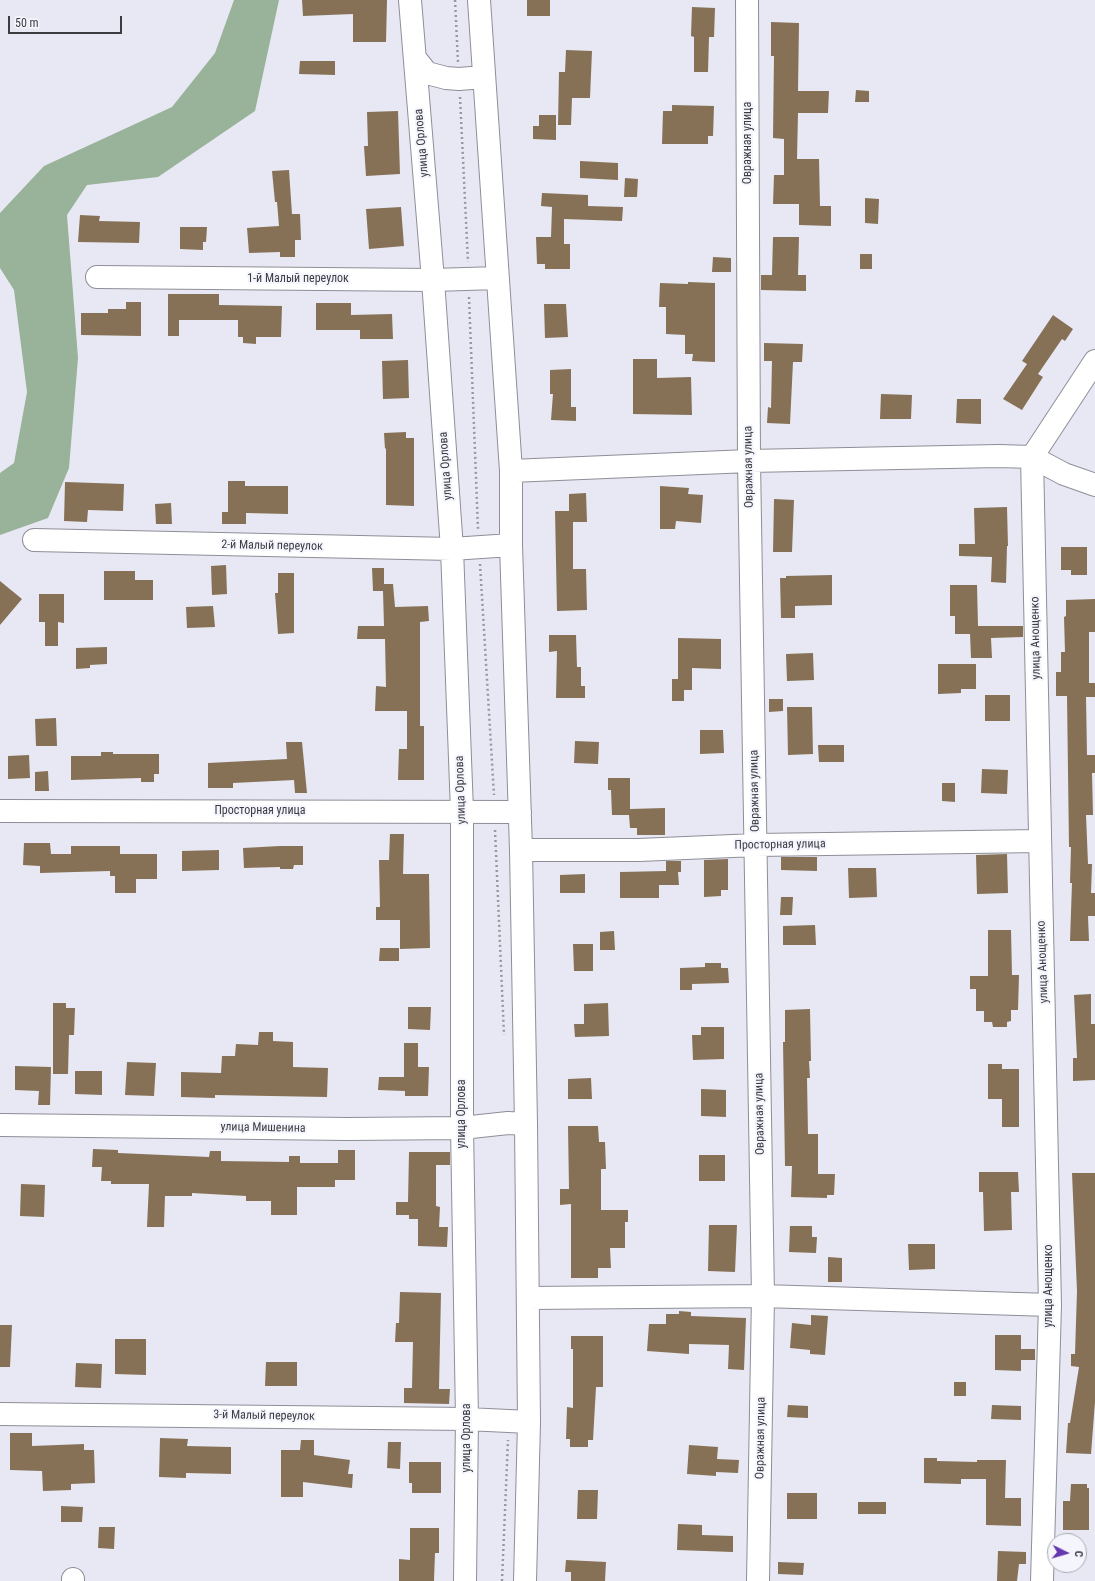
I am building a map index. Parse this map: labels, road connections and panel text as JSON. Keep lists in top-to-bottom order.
{
  "streets": {
    "street": [
      "улица Орлова",
      "Овражная улица",
      "1-й Малый переулок",
      "2-й Малый переулок",
      "улица Анощенко",
      "Просторная улица",
      "улица Мишенина",
      "3-й Малый переулок"
    ]
  },
  "crossings": [
    ["улица Орлова", "1-й Малый переулок"],
    ["улица Орлова", "2-й Малый переулок"],
    ["улица Орлова", "Просторная улица"],
    ["улица Орлова", "улица Мишенина"],
    ["улица Орлова", "3-й Малый переулок"],
    ["Овражная улица", "Просторная улица"],
    ["улица Анощенко", "Просторная улица"]
  ],
  "scale_bar": "50 m",
  "north": "right"
}
